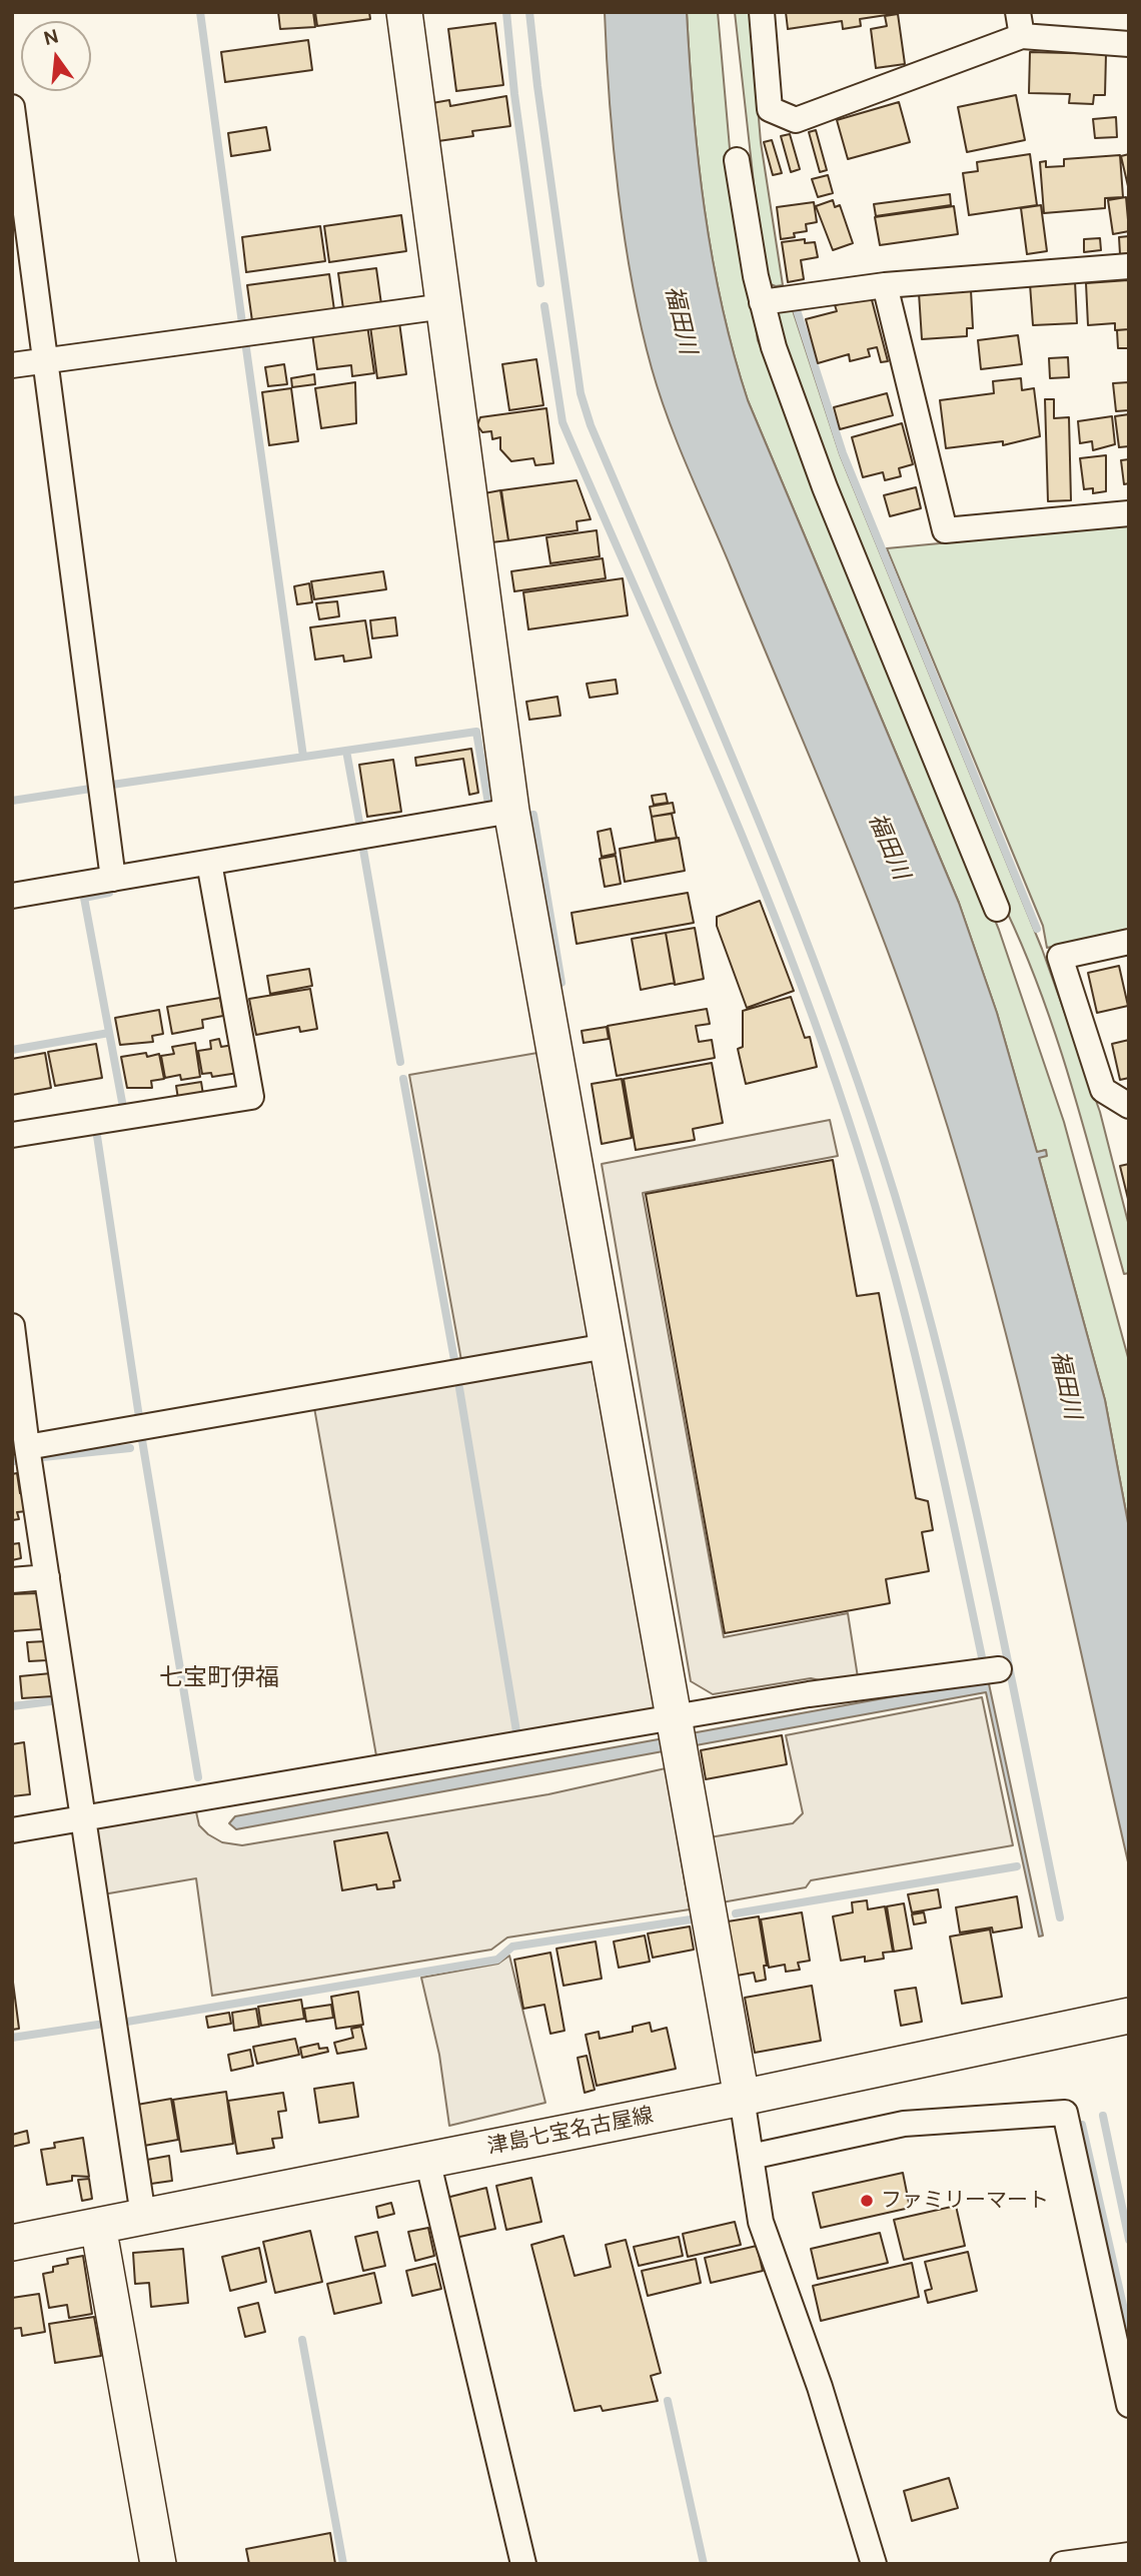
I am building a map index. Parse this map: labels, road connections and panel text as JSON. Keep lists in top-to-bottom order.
{
  "streets": {
    "street": ["津島七宝名古屋線"]
  },
  "districts": ["七宝町伊福"],
  "water": ["福田川"],
  "places": ["ファミリーマート"],
  "north": "top"
}
